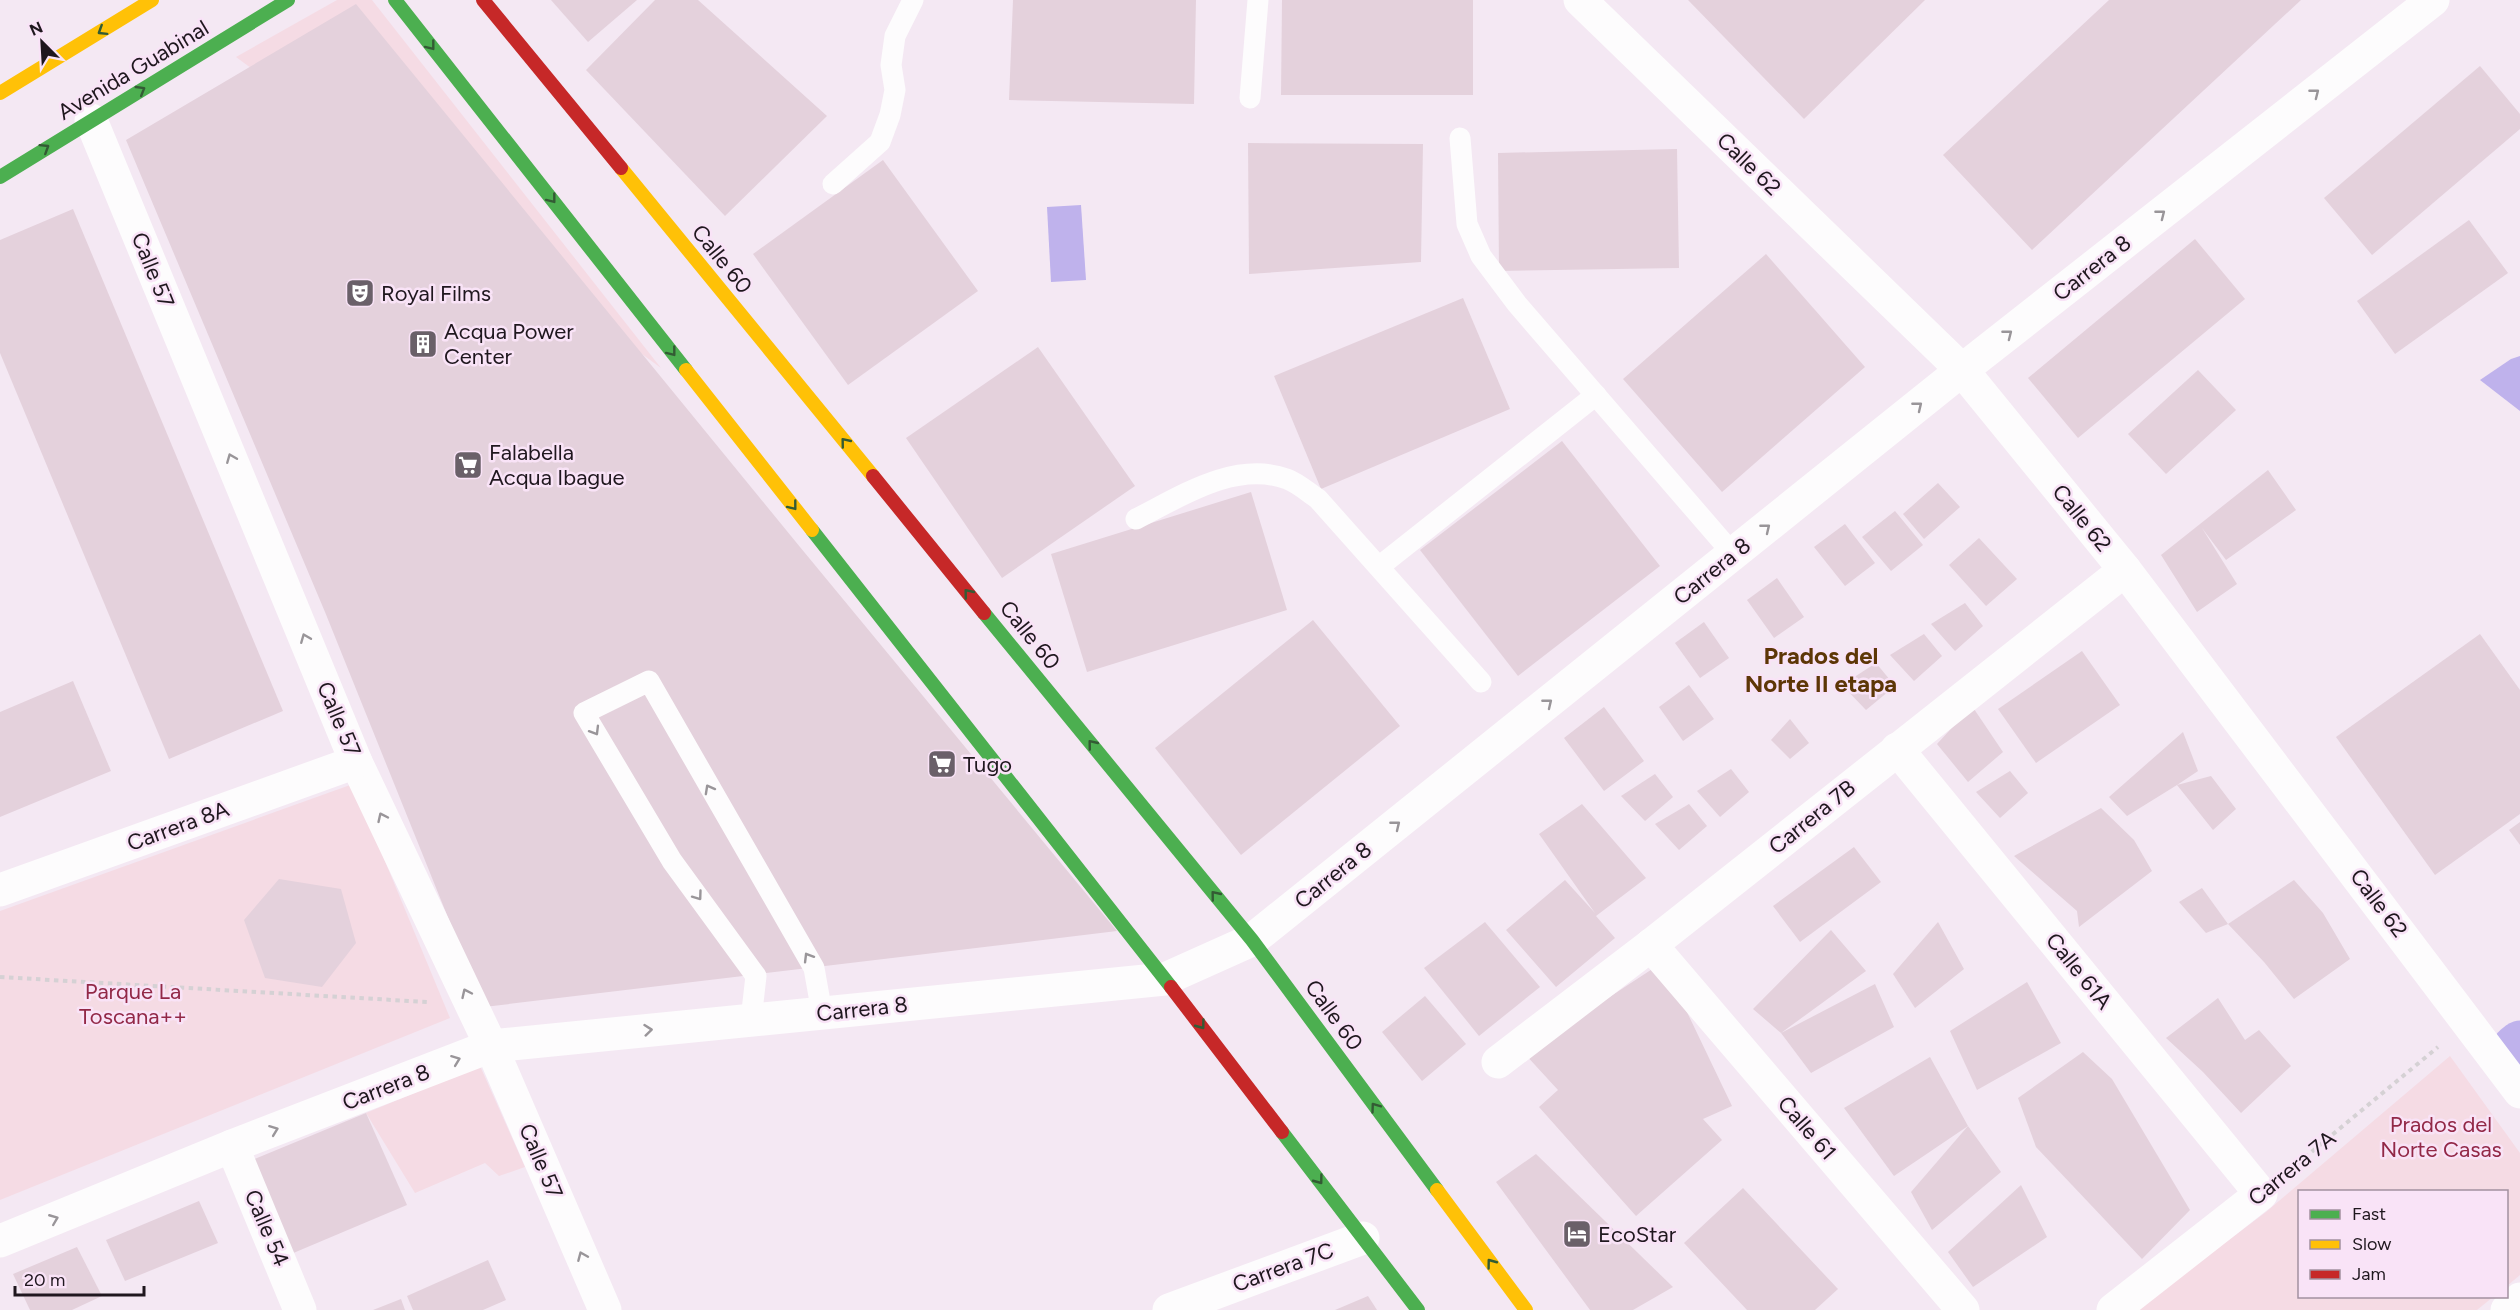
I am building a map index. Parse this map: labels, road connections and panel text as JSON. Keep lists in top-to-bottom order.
{
  "streets": {
    "main road": ["Avenida Guabinal", "Calle 60"],
    "street": [
      "Calle 62",
      "Carrera 8",
      "Calle 57",
      "Carrera 7B",
      "Carrera 8A",
      "Calle 61A",
      "Calle 61",
      "Carrera 7A",
      "Calle 54",
      "Carrera 7C"
    ]
  },
  "crossings": [
    ["Avenida Guabinal", "Calle 57"],
    ["Calle 62", "Carrera 8"],
    ["Calle 62", "Carrera 7B"],
    ["Calle 62", "Carrera 7A"],
    ["Calle 60", "Carrera 8"],
    ["Carrera 8", "Calle 57"],
    ["Carrera 8", "Calle 54"],
    ["Calle 57", "Carrera 8A"],
    ["Carrera 7B", "Calle 61A"],
    ["Carrera 7B", "Calle 61"],
    ["Calle 61A", "Carrera 7A"]
  ],
  "one_way": ["Carrera 8", "Calle 57"],
  "districts": ["Prados del Norte II etapa"],
  "parks": ["Parque La Toscana++", "Prados del Norte Casas"],
  "places": {
    "theatre": ["Royal Films"],
    "building": ["Acqua Power Center"],
    "supermarket": ["Falabella Acqua Ibague", "Tugo"],
    "hotel": ["EcoStar"]
  },
  "legend": ["Fast", "Slow", "Jam"],
  "scale_bar": "20 m",
  "north": "top left"
}
